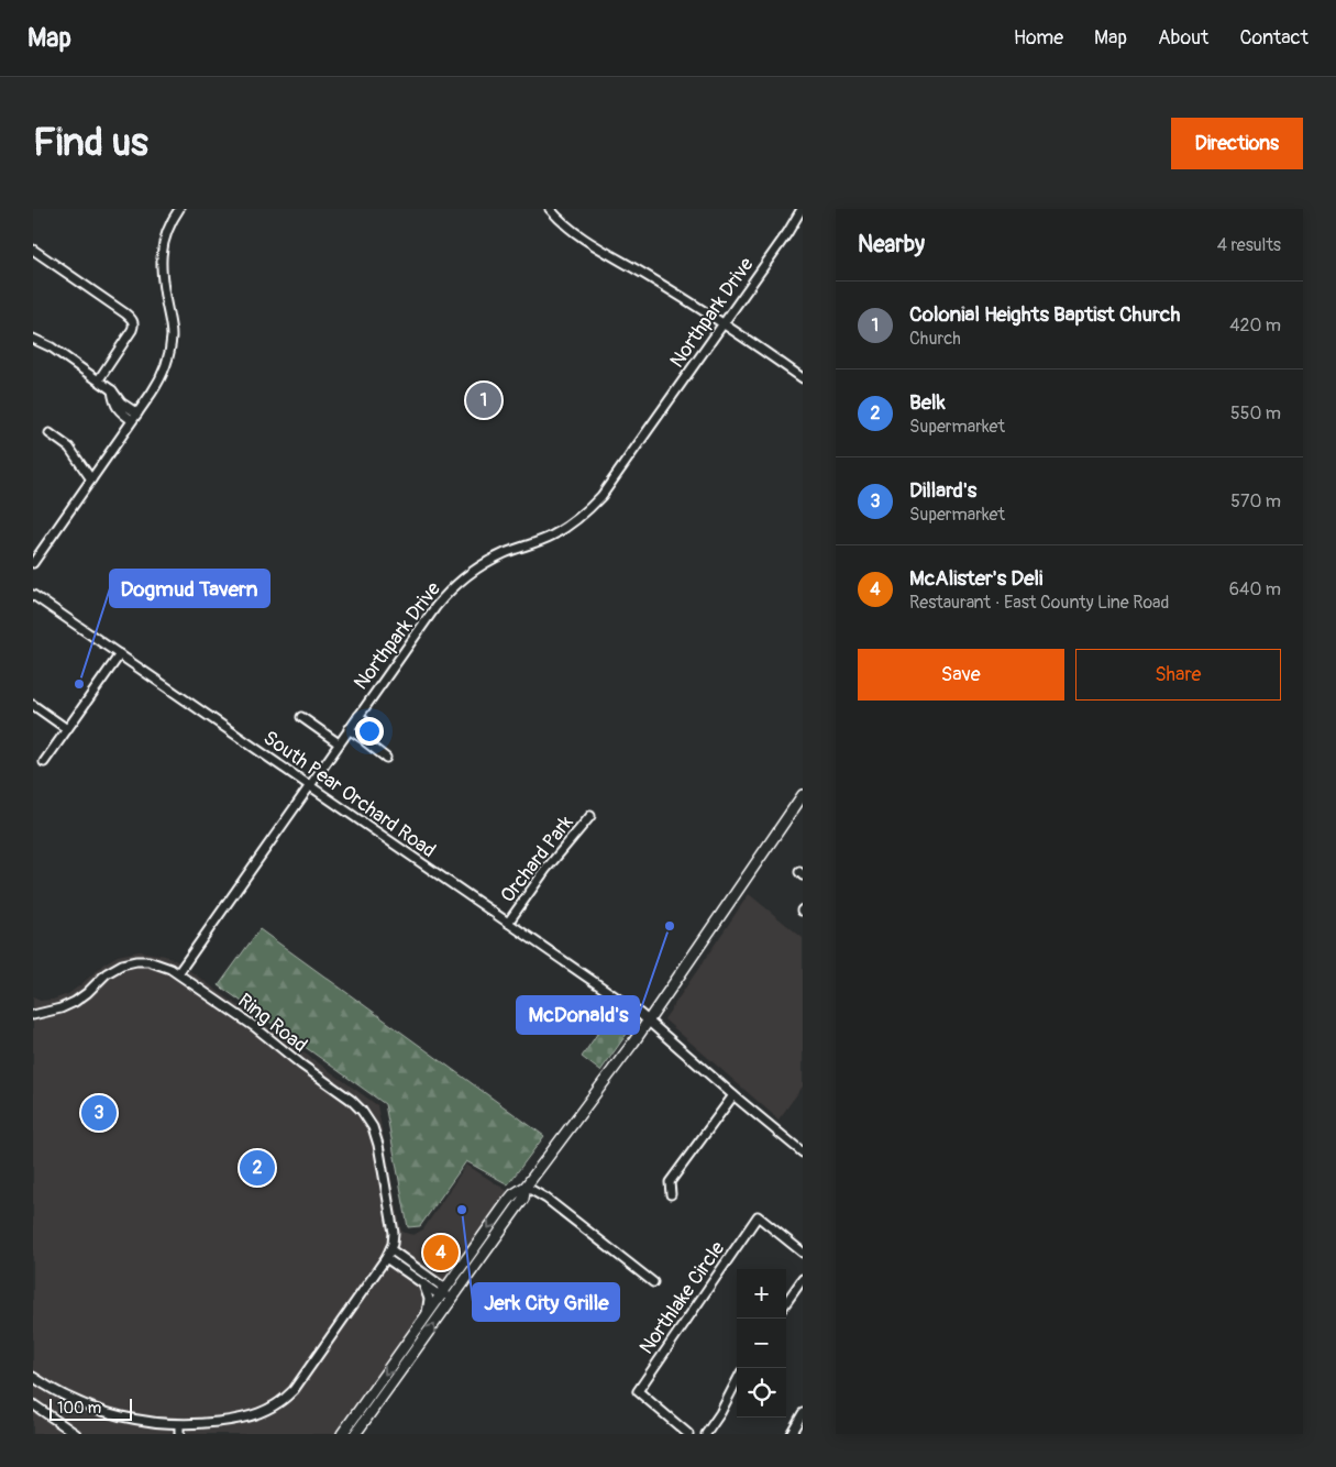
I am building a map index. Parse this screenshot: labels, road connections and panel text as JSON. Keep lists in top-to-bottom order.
{
  "streets": {
    "street": [
      "Northpark Drive",
      "South Pear Orchard Road",
      "Orchard Park",
      "Ring Road",
      "Northlake Circle"
    ]
  },
  "crossings": [
    ["Northpark Drive", "South Pear Orchard Road"],
    ["Northpark Drive", "Ring Road"],
    ["South Pear Orchard Road", "Orchard Park"]
  ],
  "places": ["Dogmud Tavern", "McDonald's", "Jerk City Grille"],
  "scale_bar": "100 m",
  "page": {
    "header": "Map",
    "nav": [
      "Home",
      "Map",
      "About",
      "Contact"
    ],
    "buttons": [
      "Directions",
      ["Save", "Share"]
    ],
    "title": "Find us",
    "heading": ["Nearby", "4 results"],
    "list": [
      {
        "mark": "1",
        "name": "Colonial Heights Baptist Church",
        "note": "Church",
        "value": "420 m"
      },
      {
        "mark": "2",
        "name": "Belk",
        "note": "Supermarket",
        "value": "550 m"
      },
      {
        "mark": "3",
        "name": "Dillard's",
        "note": "Supermarket",
        "value": "570 m"
      },
      {
        "mark": "4",
        "name": "McAlister's Deli",
        "note": "Restaurant · East County Line Road",
        "value": "640 m"
      }
    ],
    "pins": [
      "1",
      "3",
      "2",
      "4"
    ],
    "map_buttons": ["+", "−"],
    "scale": "100 m"
  }
}
